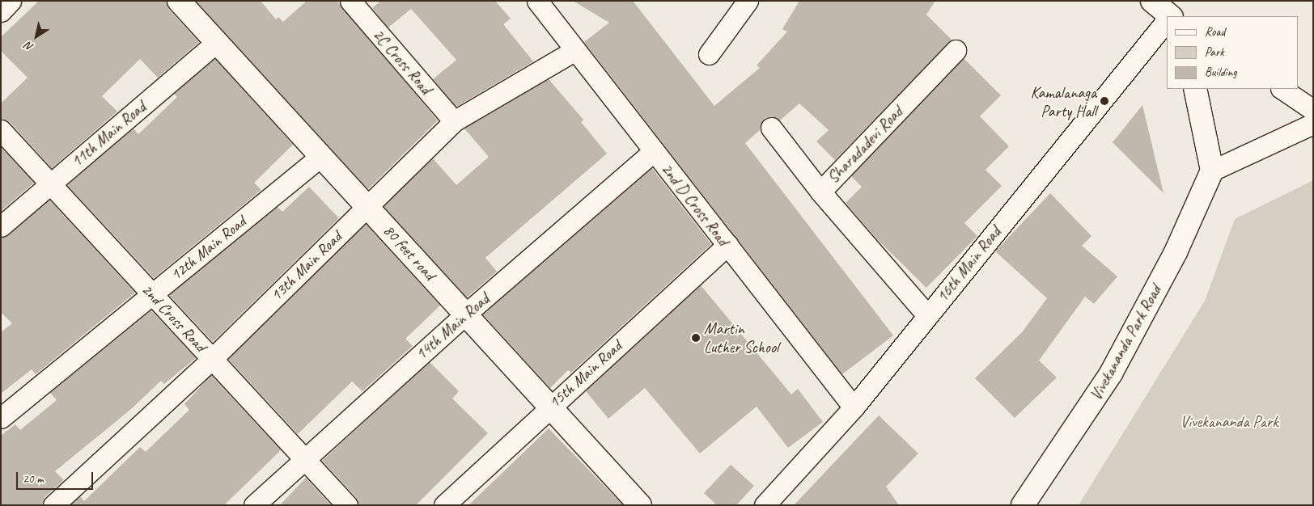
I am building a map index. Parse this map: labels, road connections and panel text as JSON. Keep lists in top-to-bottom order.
{
  "streets": {
    "street": [
      "2C Cross Road",
      "11th Main Road",
      "Sharadadevi Road",
      "2nd D Cross Road",
      "12th Main Road",
      "80 feet road",
      "16th Main Road",
      "13th Main Road",
      "2nd Cross Road",
      "14th Main Road",
      "Vivekananda Park Road",
      "15th Main Road"
    ]
  },
  "crossings": [
    ["2C Cross Road", "13th Main Road"],
    ["11th Main Road", "80 feet road"],
    ["11th Main Road", "2nd Cross Road"],
    ["Sharadadevi Road", "16th Main Road"],
    ["2nd D Cross Road", "16th Main Road"],
    ["2nd D Cross Road", "13th Main Road"],
    ["2nd D Cross Road", "14th Main Road"],
    ["2nd D Cross Road", "15th Main Road"],
    ["12th Main Road", "80 feet road"],
    ["12th Main Road", "2nd Cross Road"],
    ["80 feet road", "13th Main Road"],
    ["80 feet road", "14th Main Road"],
    ["80 feet road", "15th Main Road"],
    ["13th Main Road", "2nd Cross Road"],
    ["2nd Cross Road", "14th Main Road"]
  ],
  "parks": ["Vivekananda Park"],
  "places": ["Kamalanaga Party Hall", "Martin Luther School"],
  "legend": ["Road", "Park", "Building"],
  "scale_bar": "20 m",
  "north": "bottom left"
}
